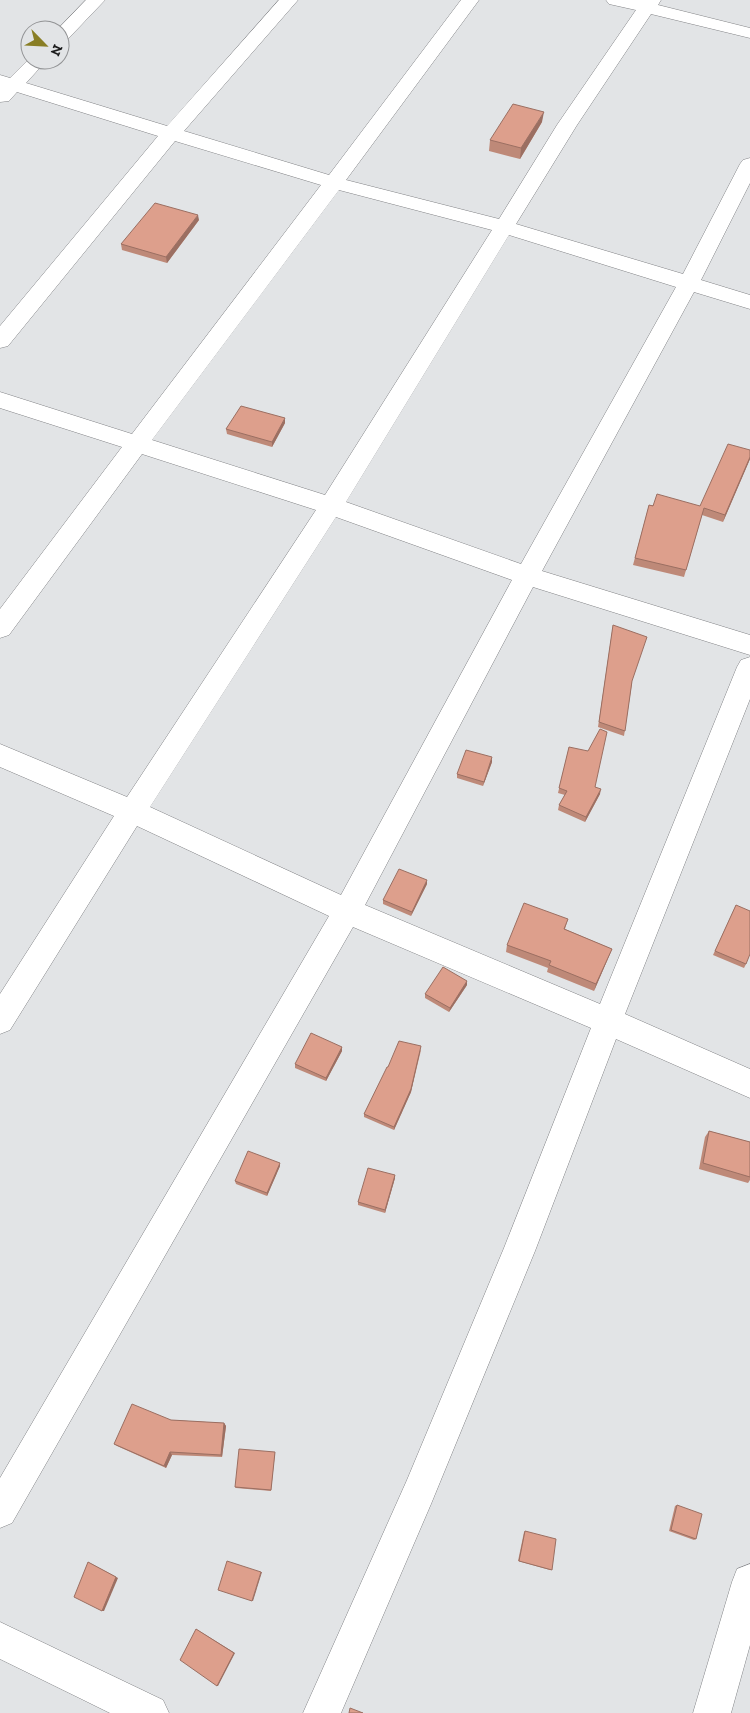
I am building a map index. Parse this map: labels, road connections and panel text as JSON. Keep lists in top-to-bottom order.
{
  "north": "bottom right"
}
